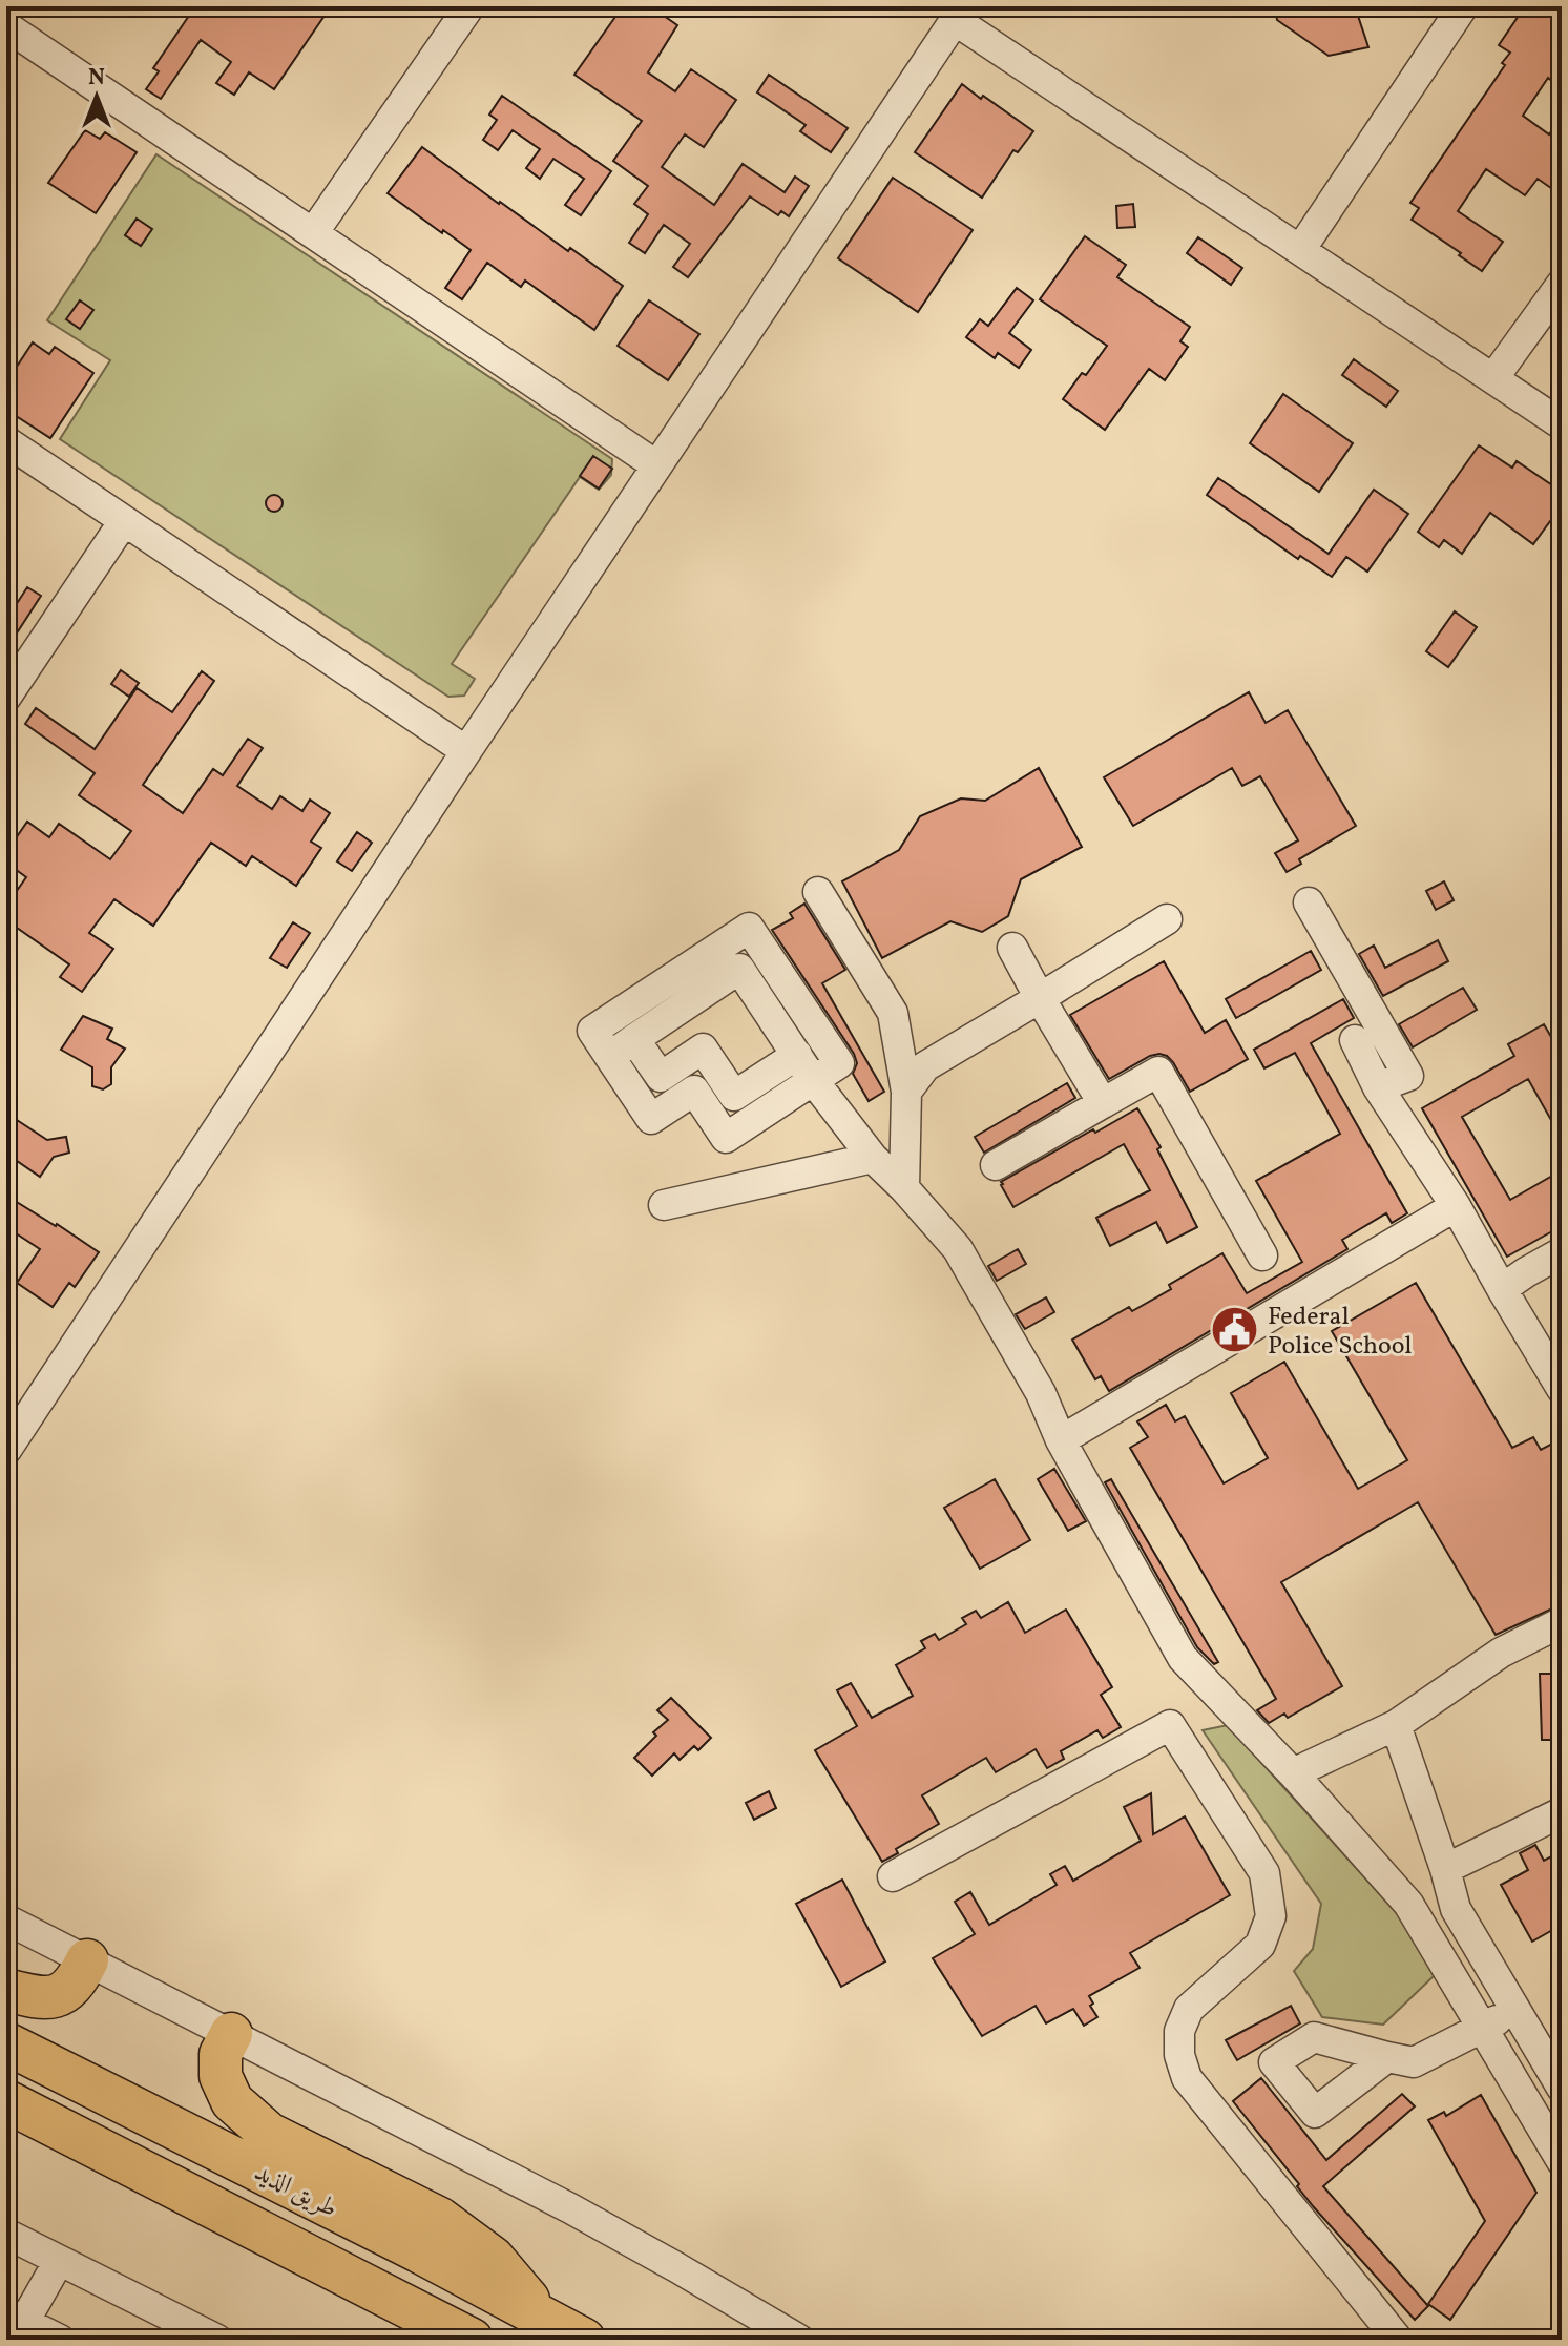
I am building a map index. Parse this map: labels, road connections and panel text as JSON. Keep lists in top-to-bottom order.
{
  "streets": {
    "highway": ["طريق الذيد"]
  },
  "places": {
    "public building": ["Federal Police School"]
  },
  "north": "top"
}
